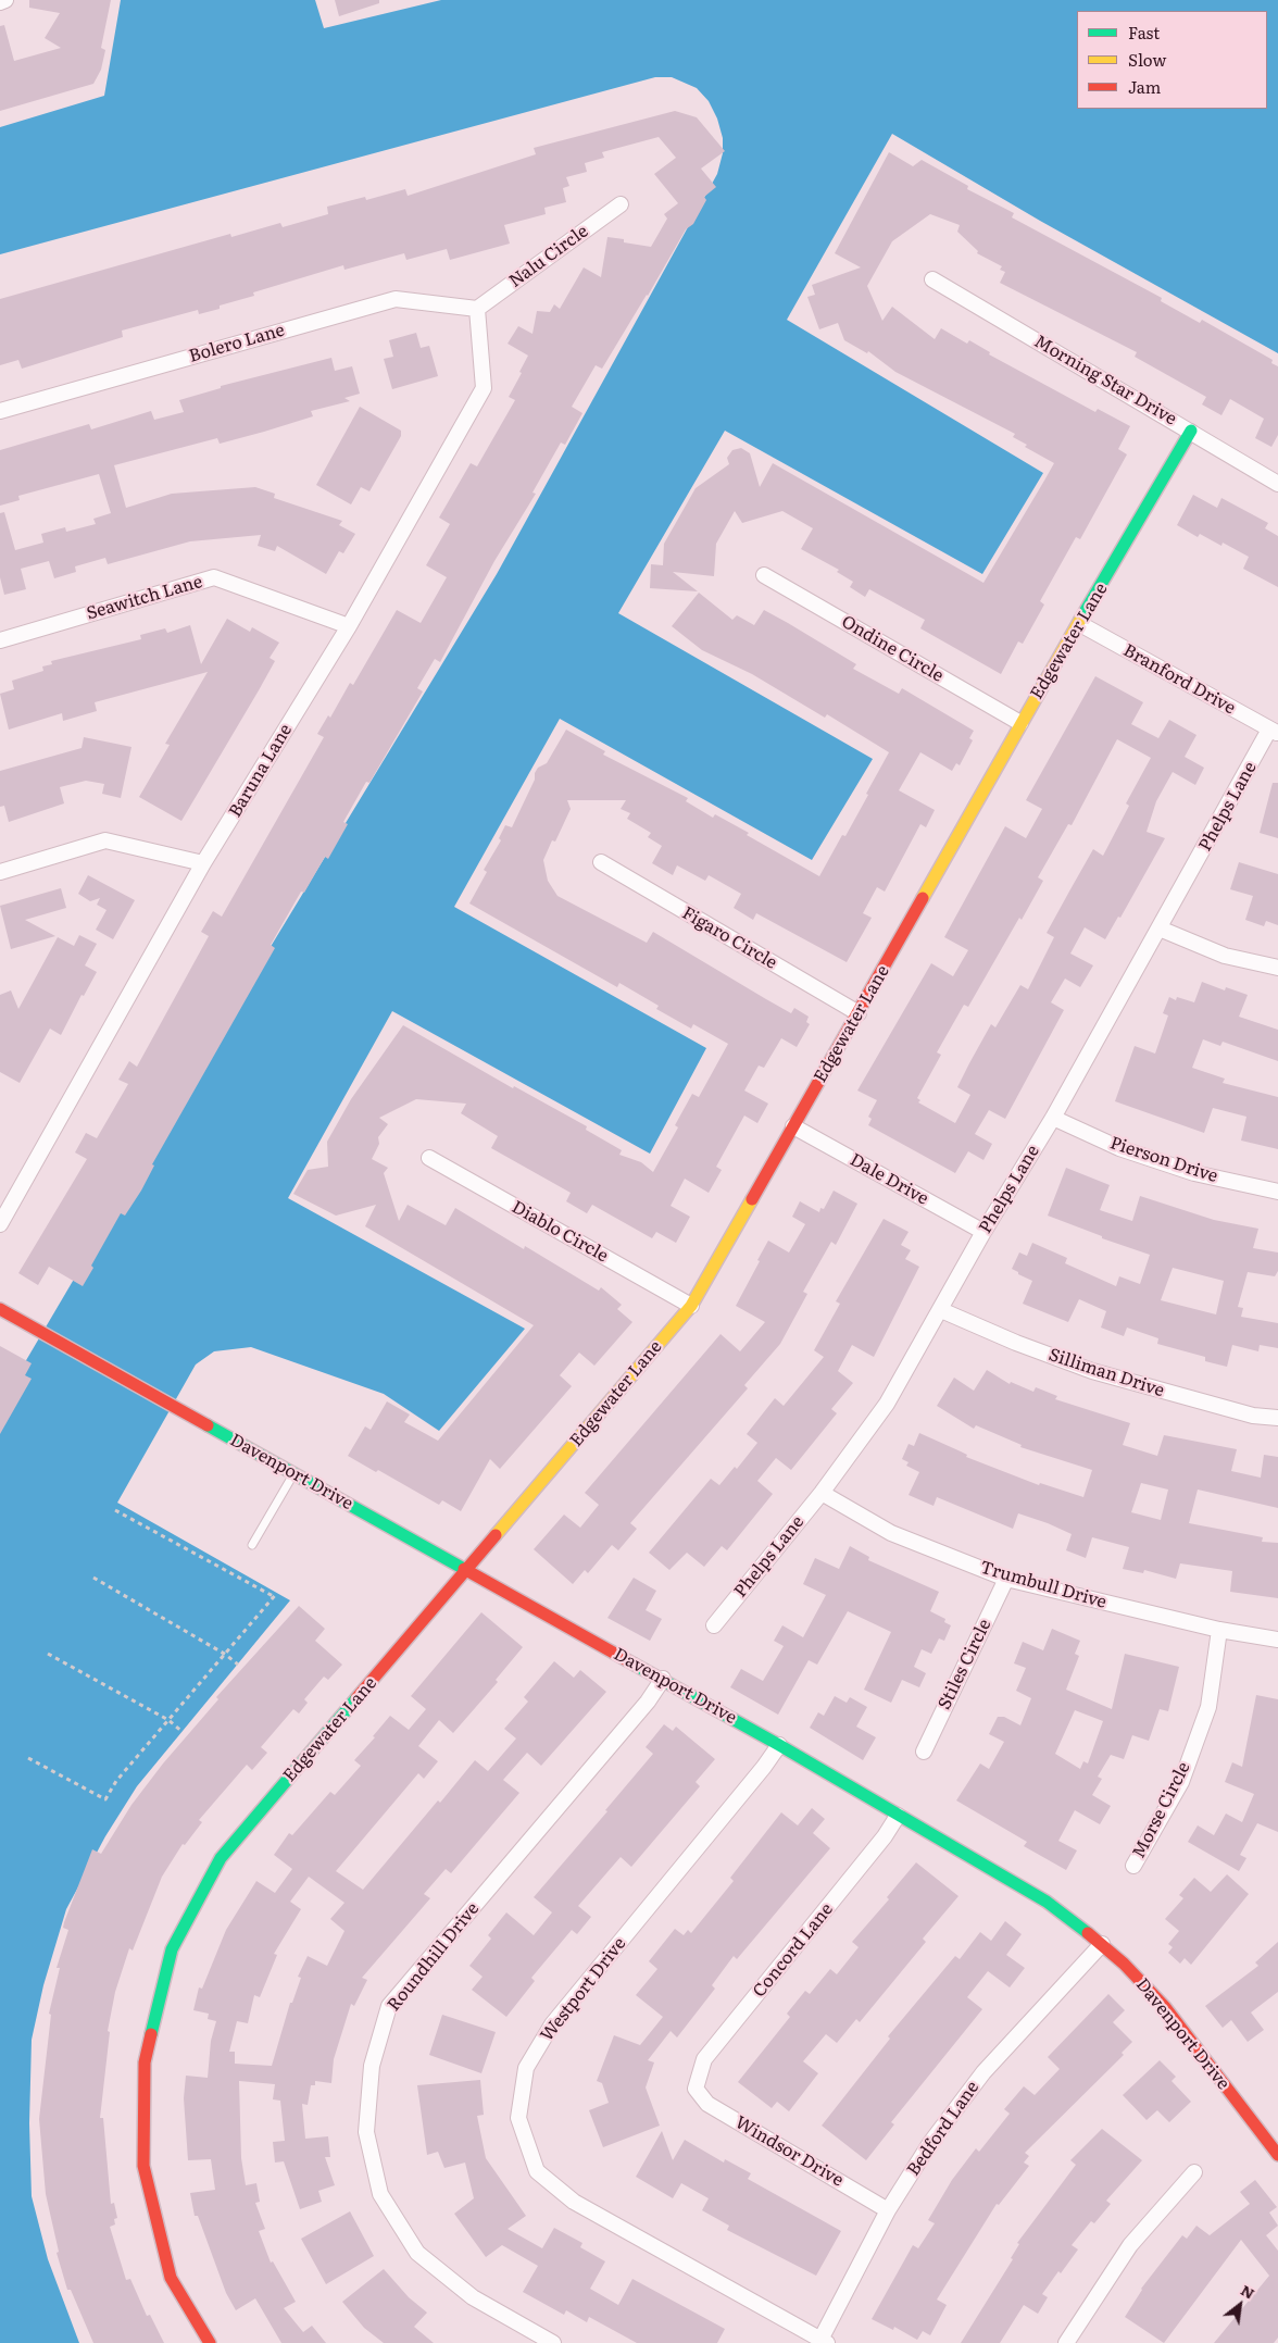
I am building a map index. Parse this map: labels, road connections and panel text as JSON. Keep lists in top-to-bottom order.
{
  "streets": {
    "street": [
      "Nalu Circle",
      "Bolero Lane",
      "Morning Star Drive",
      "Seawitch Lane",
      "Edgewater Lane",
      "Ondine Circle",
      "Branford Drive",
      "Baruna Lane",
      "Phelps Lane",
      "Figaro Circle",
      "Pierson Drive",
      "Dale Drive",
      "Diablo Circle",
      "Silliman Drive",
      "Davenport Drive",
      "Trumbull Drive",
      "Stiles Circle",
      "Morse Circle",
      "Concord Lane",
      "Roundhill Drive",
      "Westport Drive",
      "Bedford Lane",
      "Windsor Drive"
    ]
  },
  "crossings": [
    ["Nalu Circle", "Bolero Lane"],
    ["Nalu Circle", "Baruna Lane"],
    ["Bolero Lane", "Baruna Lane"],
    ["Morning Star Drive", "Edgewater Lane"],
    ["Seawitch Lane", "Baruna Lane"],
    ["Edgewater Lane", "Ondine Circle"],
    ["Edgewater Lane", "Branford Drive"],
    ["Edgewater Lane", "Figaro Circle"],
    ["Edgewater Lane", "Dale Drive"],
    ["Edgewater Lane", "Diablo Circle"],
    ["Edgewater Lane", "Davenport Drive"],
    ["Branford Drive", "Phelps Lane"],
    ["Phelps Lane", "Pierson Drive"],
    ["Phelps Lane", "Dale Drive"],
    ["Phelps Lane", "Silliman Drive"],
    ["Phelps Lane", "Trumbull Drive"],
    ["Davenport Drive", "Concord Lane"],
    ["Davenport Drive", "Roundhill Drive"],
    ["Davenport Drive", "Westport Drive"],
    ["Davenport Drive", "Bedford Lane"],
    ["Trumbull Drive", "Stiles Circle"],
    ["Trumbull Drive", "Morse Circle"],
    ["Concord Lane", "Windsor Drive"],
    ["Westport Drive", "Bedford Lane"],
    ["Bedford Lane", "Windsor Drive"]
  ],
  "legend": ["Fast", "Slow", "Jam"],
  "north": "top right"
}
